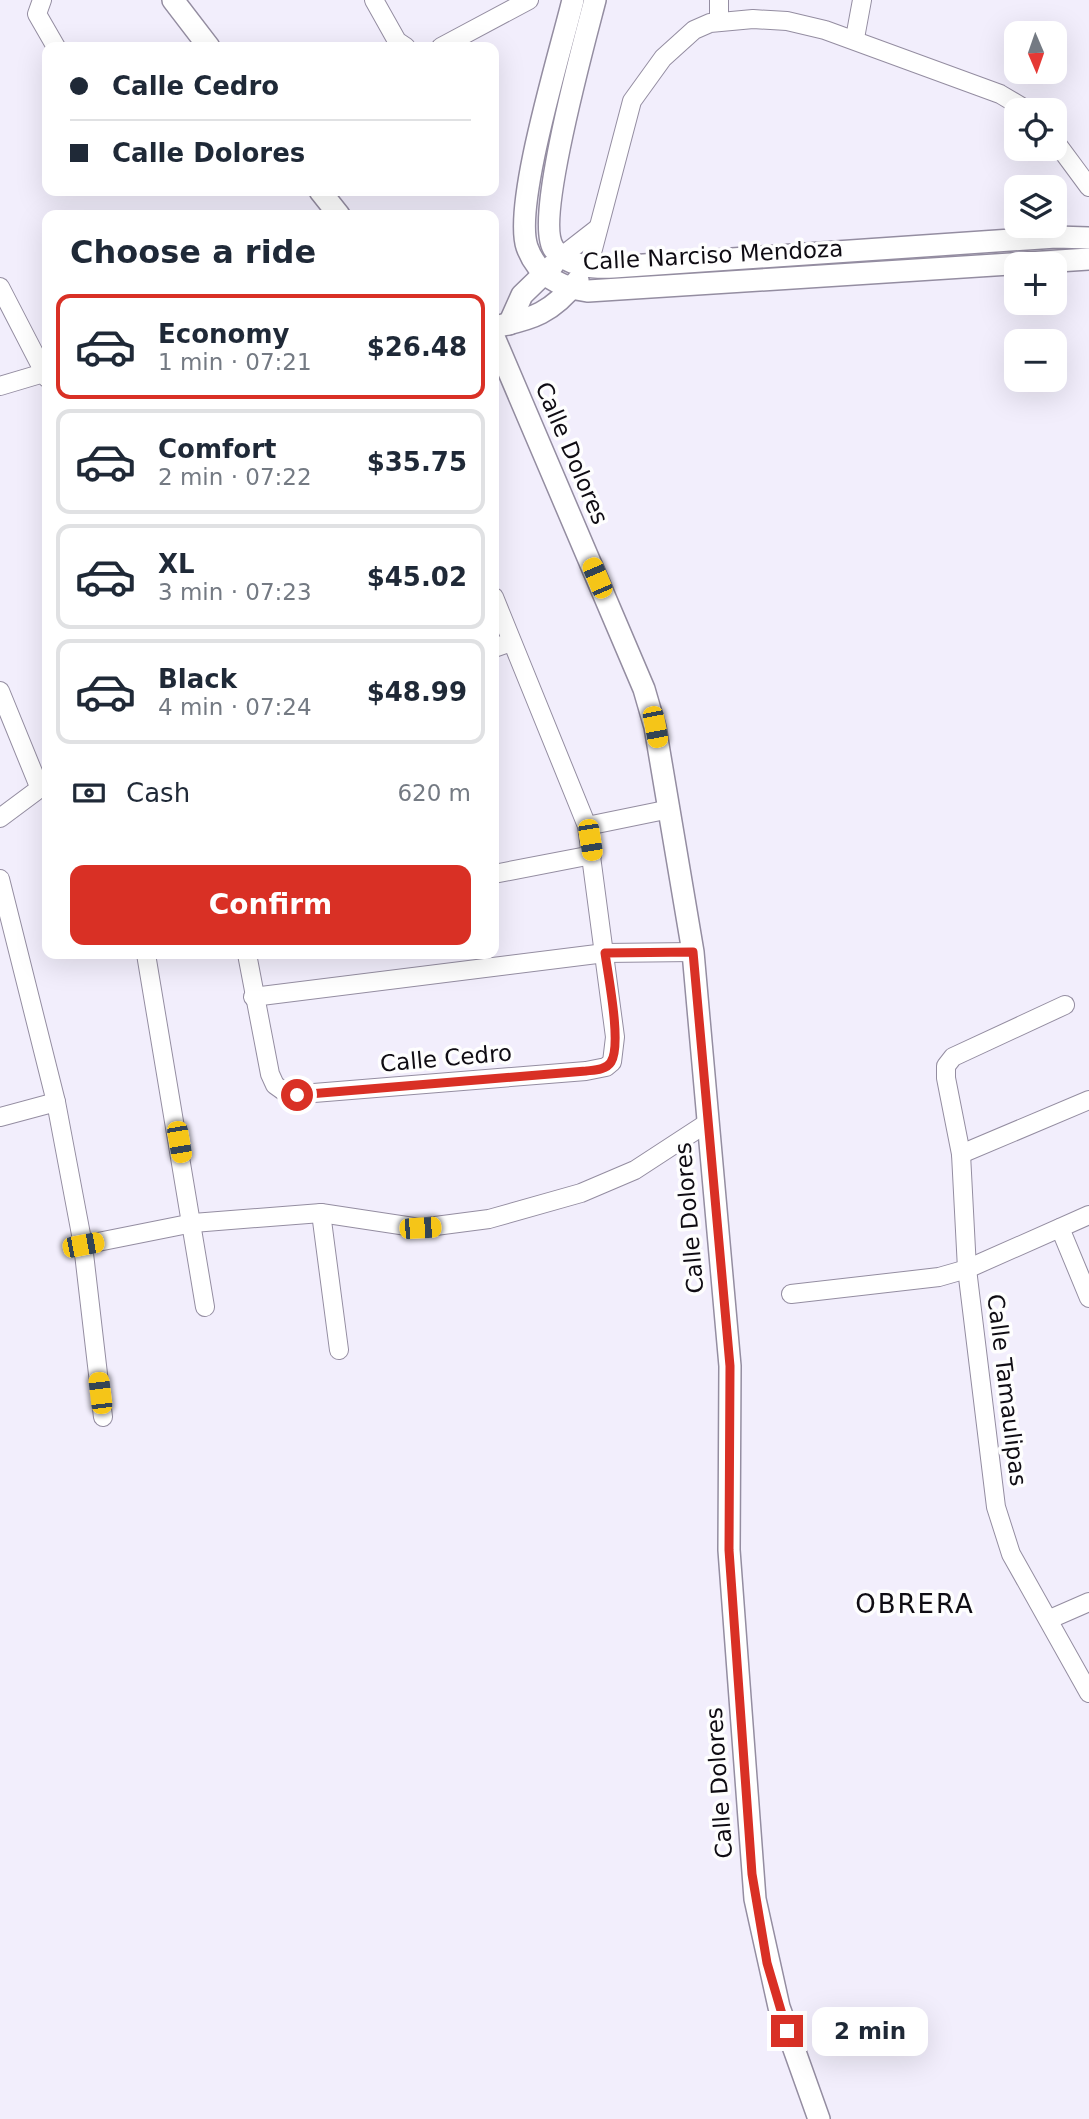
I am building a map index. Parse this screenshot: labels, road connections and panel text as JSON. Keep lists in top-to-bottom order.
{
  "streets": {
    "street": [
      "Calle Narciso Mendoza",
      "Calle Dolores",
      "Calle Cedro",
      "Calle Tamaulipas"
    ]
  },
  "districts": ["OBRERA"],
  "north": "bottom",
  "page": {
    "map_buttons": ["+", "−"],
    "banner": ["Calle Cedro", "Calle Dolores"],
    "heading": "Choose a ride",
    "list": [
      {
        "name": "Economy",
        "note": "1 min · 07:21",
        "value": "$26.48"
      },
      {
        "name": "Comfort",
        "note": "2 min · 07:22",
        "value": "$35.75"
      },
      {
        "name": "XL",
        "note": "3 min · 07:23",
        "value": "$45.02"
      },
      {
        "name": "Black",
        "note": "4 min · 07:24",
        "value": "$48.99"
      }
    ],
    "pay": ["Cash", "620 m"],
    "buttons": "Confirm",
    "bubble": "2 min"
  }
}
